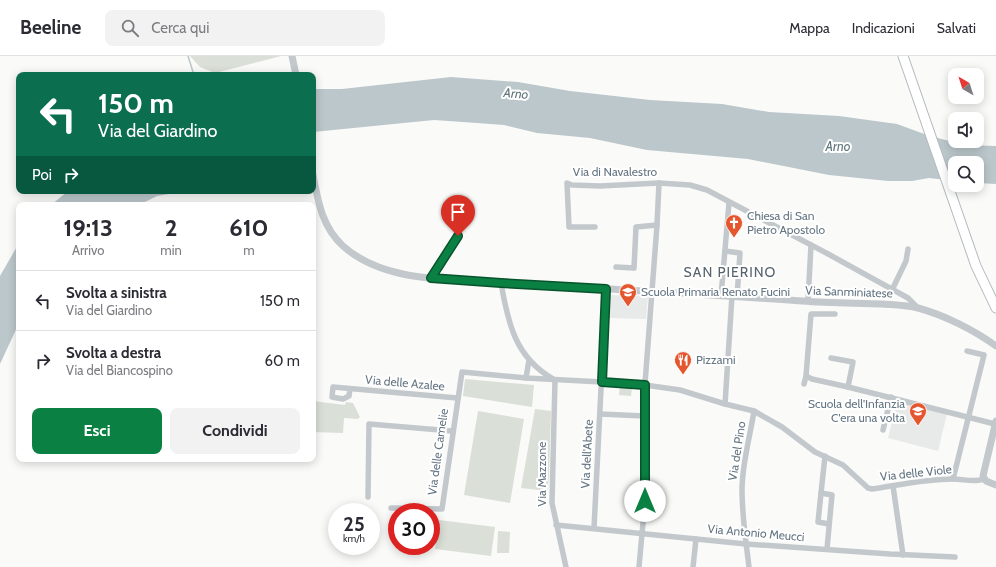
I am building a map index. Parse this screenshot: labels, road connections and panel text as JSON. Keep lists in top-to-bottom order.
{
  "streets": {
    "street": [
      "Via di Navalestro",
      "Via Sanminiatese",
      "Via delle Azalee",
      "Via del Pino",
      "Via delle Camelie",
      "Via dell'Abete",
      "Via delle Viole",
      "Via Mazzone",
      "Via Antonio Meucci"
    ]
  },
  "crossings": [
    ["Via di Navalestro", "Via Sanminiatese"],
    ["Via Sanminiatese", "Via dell'Abete"],
    ["Via delle Azalee", "Via delle Camelie"],
    ["Via del Pino", "Via delle Viole"],
    ["Via del Pino", "Via Antonio Meucci"],
    ["Via delle Camelie", "Via delle Viole"],
    ["Via dell'Abete", "Via delle Viole"],
    ["Via dell'Abete", "Via Antonio Meucci"],
    ["Via delle Viole", "Via Mazzone"],
    ["Via Mazzone", "Via Antonio Meucci"]
  ],
  "districts": ["SAN PIERINO"],
  "water": ["Arno"],
  "places": {
    "church": ["Chiesa di San Pietro Apostolo"],
    "school or university": ["Scuola Primaria Renato Fucini", "Scuola dell'Infanzia C'era una volta"],
    "restaurant": ["Pizzami"]
  },
  "north": "top left",
  "page": {
    "header": "Beeline",
    "search": "Cerca qui",
    "nav": ["Mappa", "Indicazioni", "Salvati"],
    "turn": ["150 m", "Via del Giardino"],
    "then": "Poi",
    "eta": [
      "19:13",
      "Arrivo",
      "2",
      "min",
      "610",
      "m"
    ],
    "list": [
      {
        "name": "Svolta a sinistra",
        "note": "Via del Giardino",
        "value": "150 m"
      },
      {
        "name": "Svolta a destra",
        "note": "Via del Biancospino",
        "value": "60 m"
      }
    ],
    "buttons": ["Esci", "Condividi"],
    "speed": "25 km/h",
    "limit": "30"
  }
}
